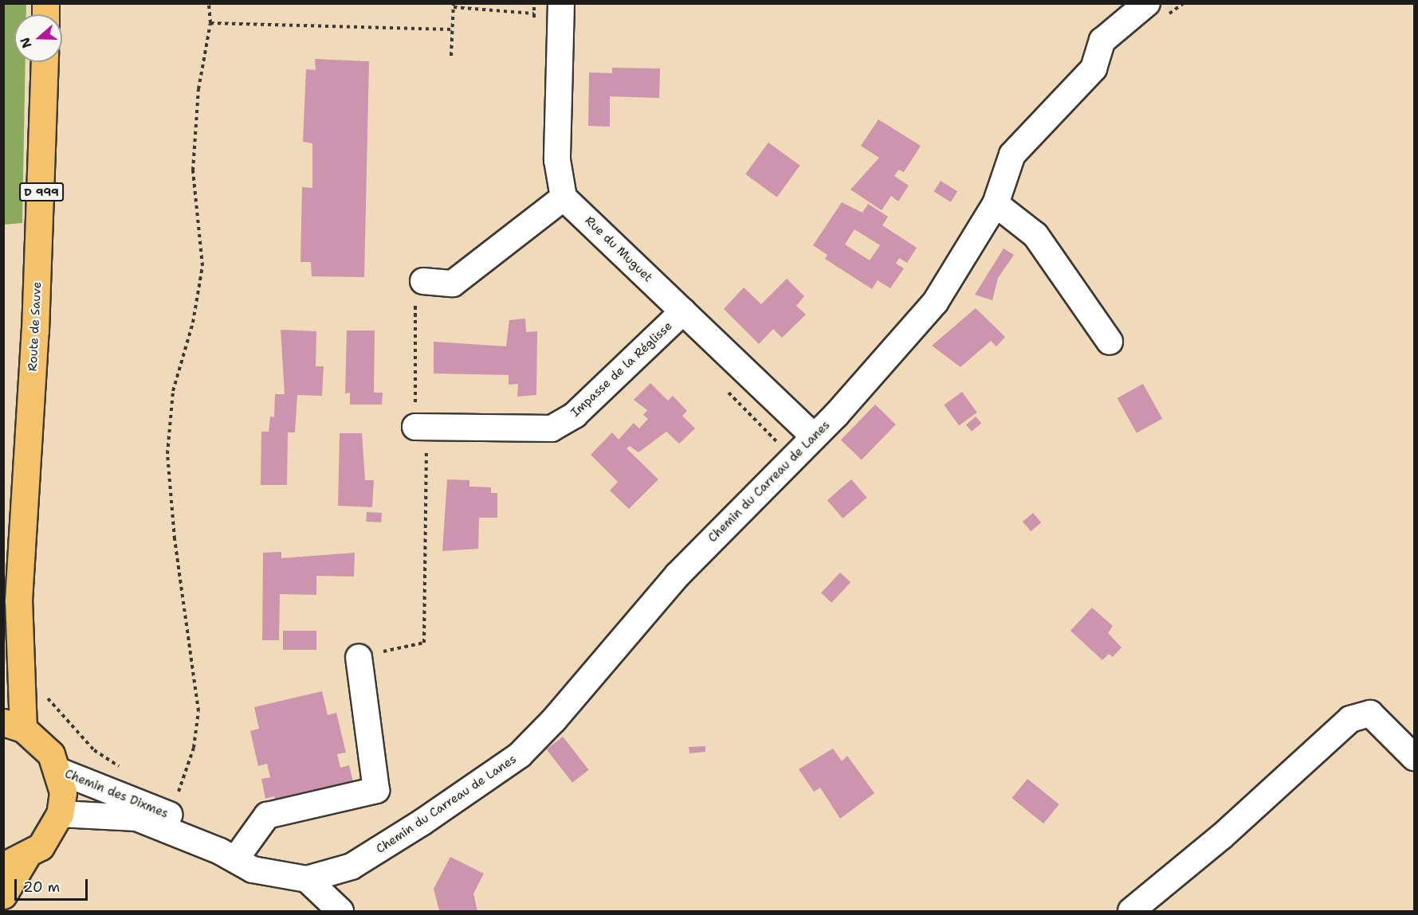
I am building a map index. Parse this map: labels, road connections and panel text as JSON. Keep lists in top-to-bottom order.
{
  "streets": {
    "main road": ["D 999", "Route de Sauve"],
    "street": [
      "Rue du Muguet",
      "Impasse de la Réglisse",
      "Chemin du Carreau de Lanes",
      "Chemin des Dixmes"
    ]
  },
  "crossings": [
    ["Rue du Muguet", "Impasse de la Réglisse"],
    ["Rue du Muguet", "Chemin du Carreau de Lanes"],
    ["Chemin du Carreau de Lanes", "Chemin des Dixmes"]
  ],
  "scale_bar": "20 m",
  "north": "left"
}
